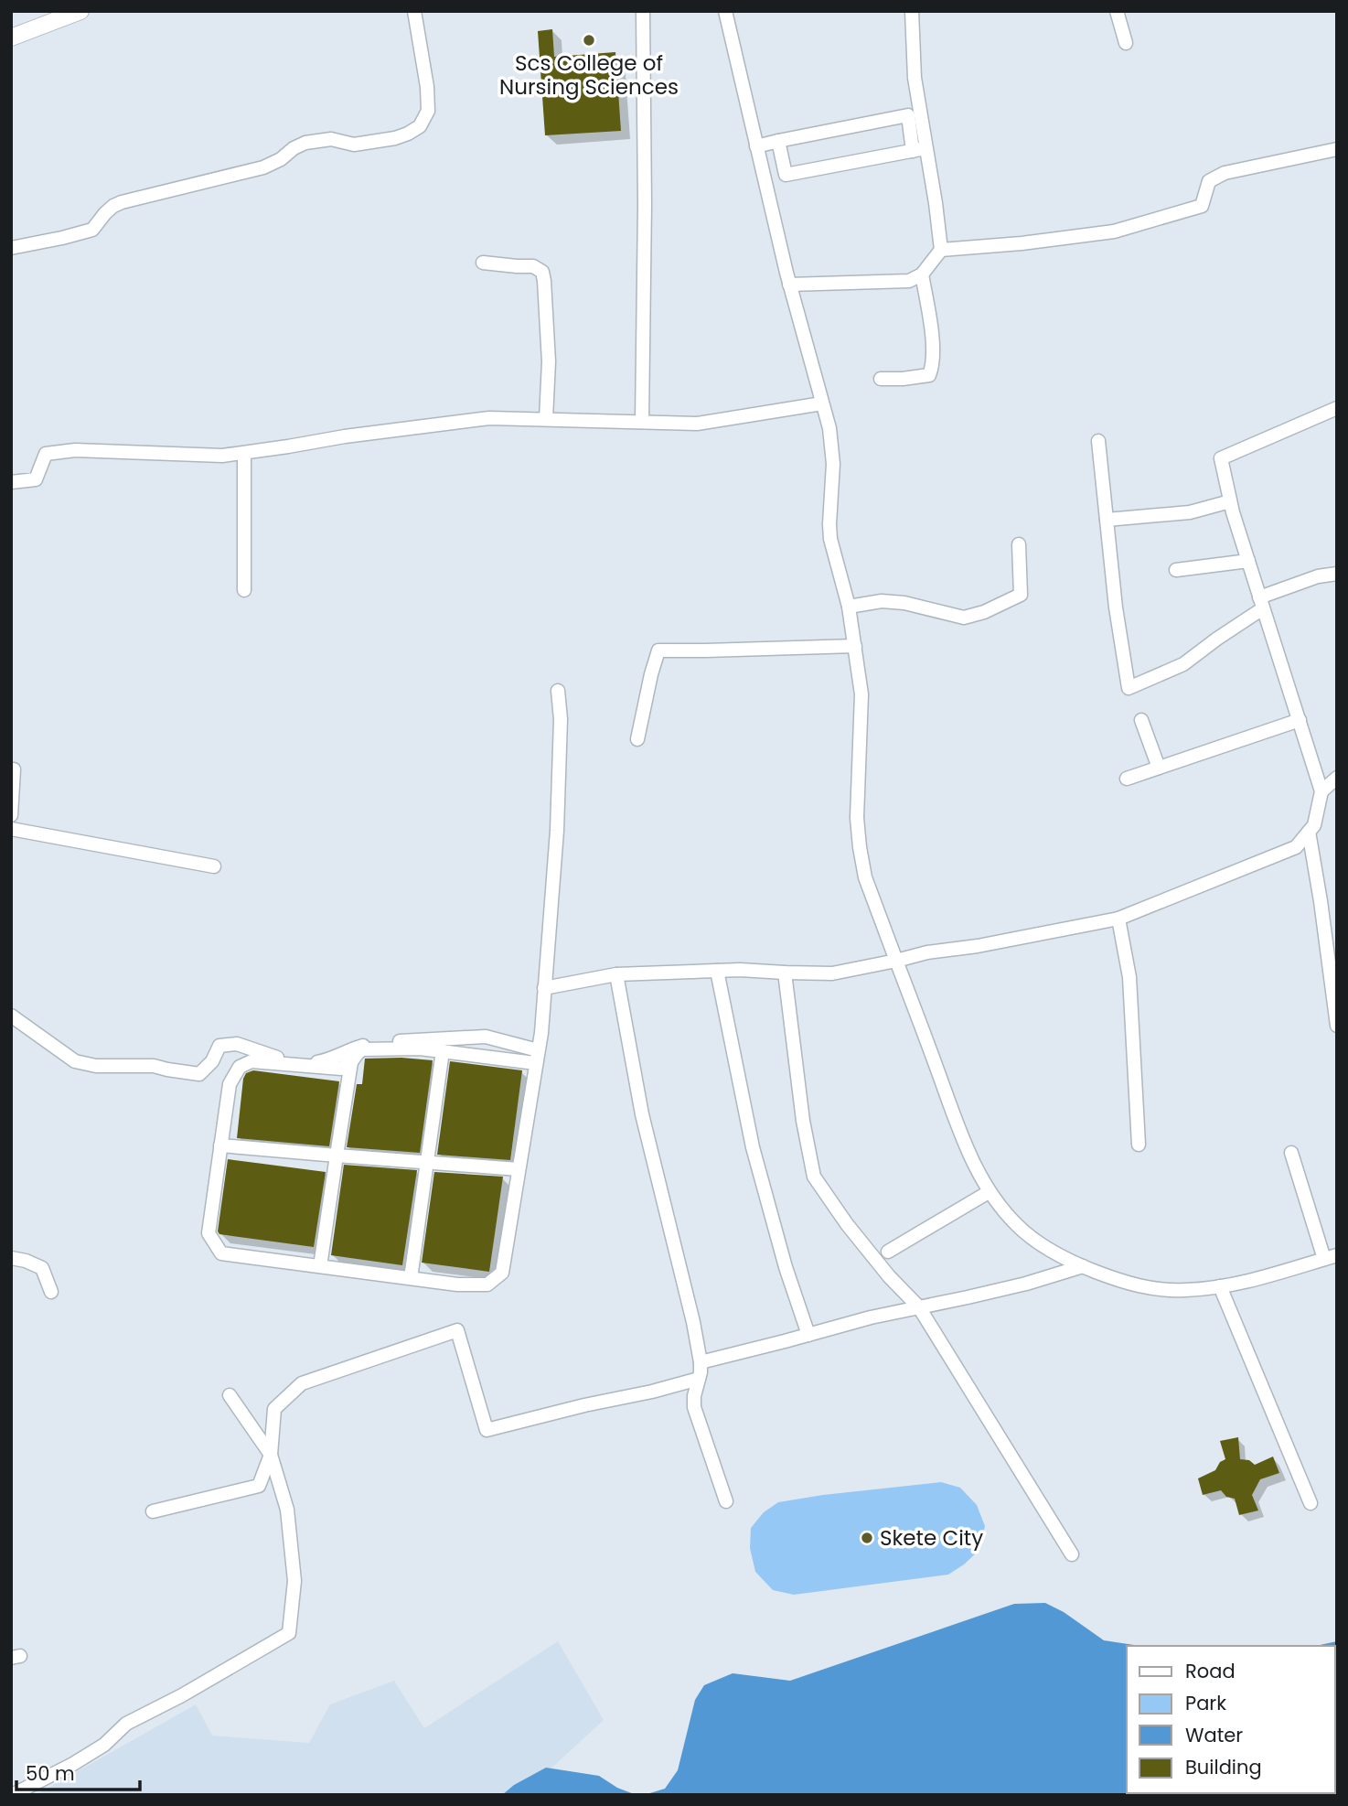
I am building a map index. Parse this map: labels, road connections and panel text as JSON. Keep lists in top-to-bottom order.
{
  "places": ["Scs College of Nursing Sciences", "Skete City"],
  "legend": [
    "Road",
    "Park",
    "Water",
    "Building"
  ],
  "scale_bar": "50 m"
}
